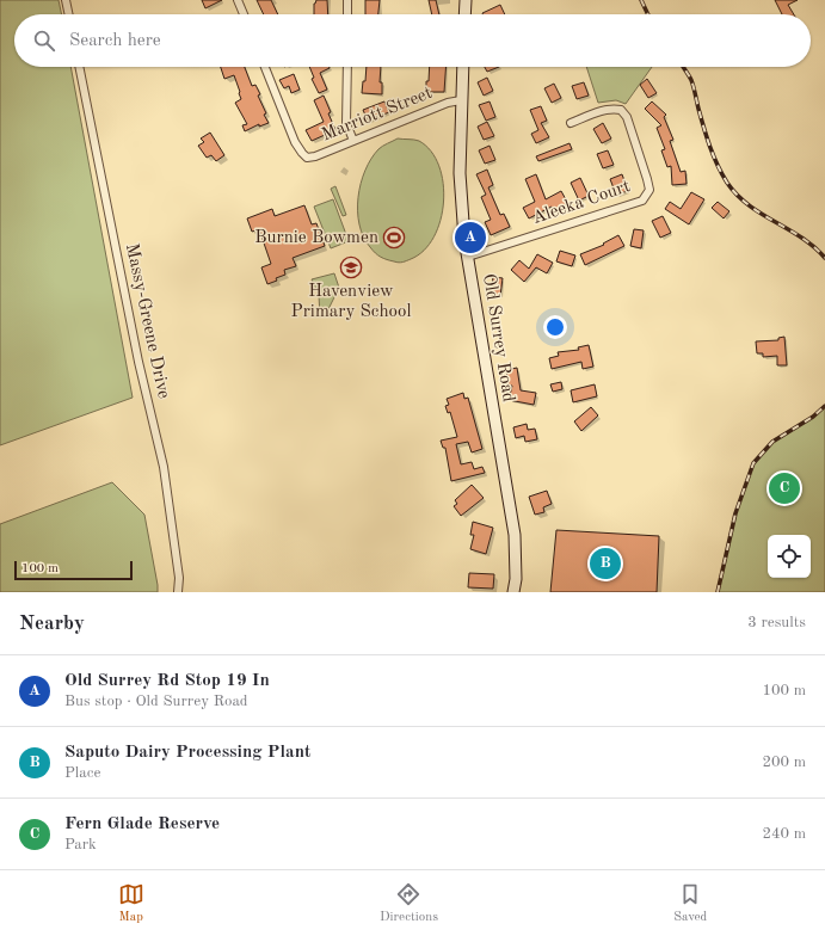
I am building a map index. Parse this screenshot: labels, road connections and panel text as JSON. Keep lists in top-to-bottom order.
{
  "streets": {
    "main road": ["Old Surrey Road"],
    "street": ["Marriott Street", "Aleeka Court", "Massy-Greene Drive"]
  },
  "crossings": [
    ["Marriott Street", "Old Surrey Road"],
    ["Aleeka Court", "Old Surrey Road"]
  ],
  "places": {
    "sports": ["Burnie Bowmen"],
    "school or university": ["Havenview Primary School"]
  },
  "scale_bar": "100 m",
  "page": {
    "search": "Search here",
    "pins": ["A", "C", "B"],
    "scale": "100 m",
    "heading": ["Nearby", "3 results"],
    "list": [
      {
        "mark": "A",
        "name": "Old Surrey Rd Stop 19 In",
        "note": "Bus stop · Old Surrey Road",
        "value": "100 m"
      },
      {
        "mark": "B",
        "name": "Saputo Dairy Processing Plant",
        "note": "Place",
        "value": "200 m"
      },
      {
        "mark": "C",
        "name": "Fern Glade Reserve",
        "note": "Park",
        "value": "240 m"
      }
    ],
    "nav": ["Map", "Directions", "Saved"]
  }
}
